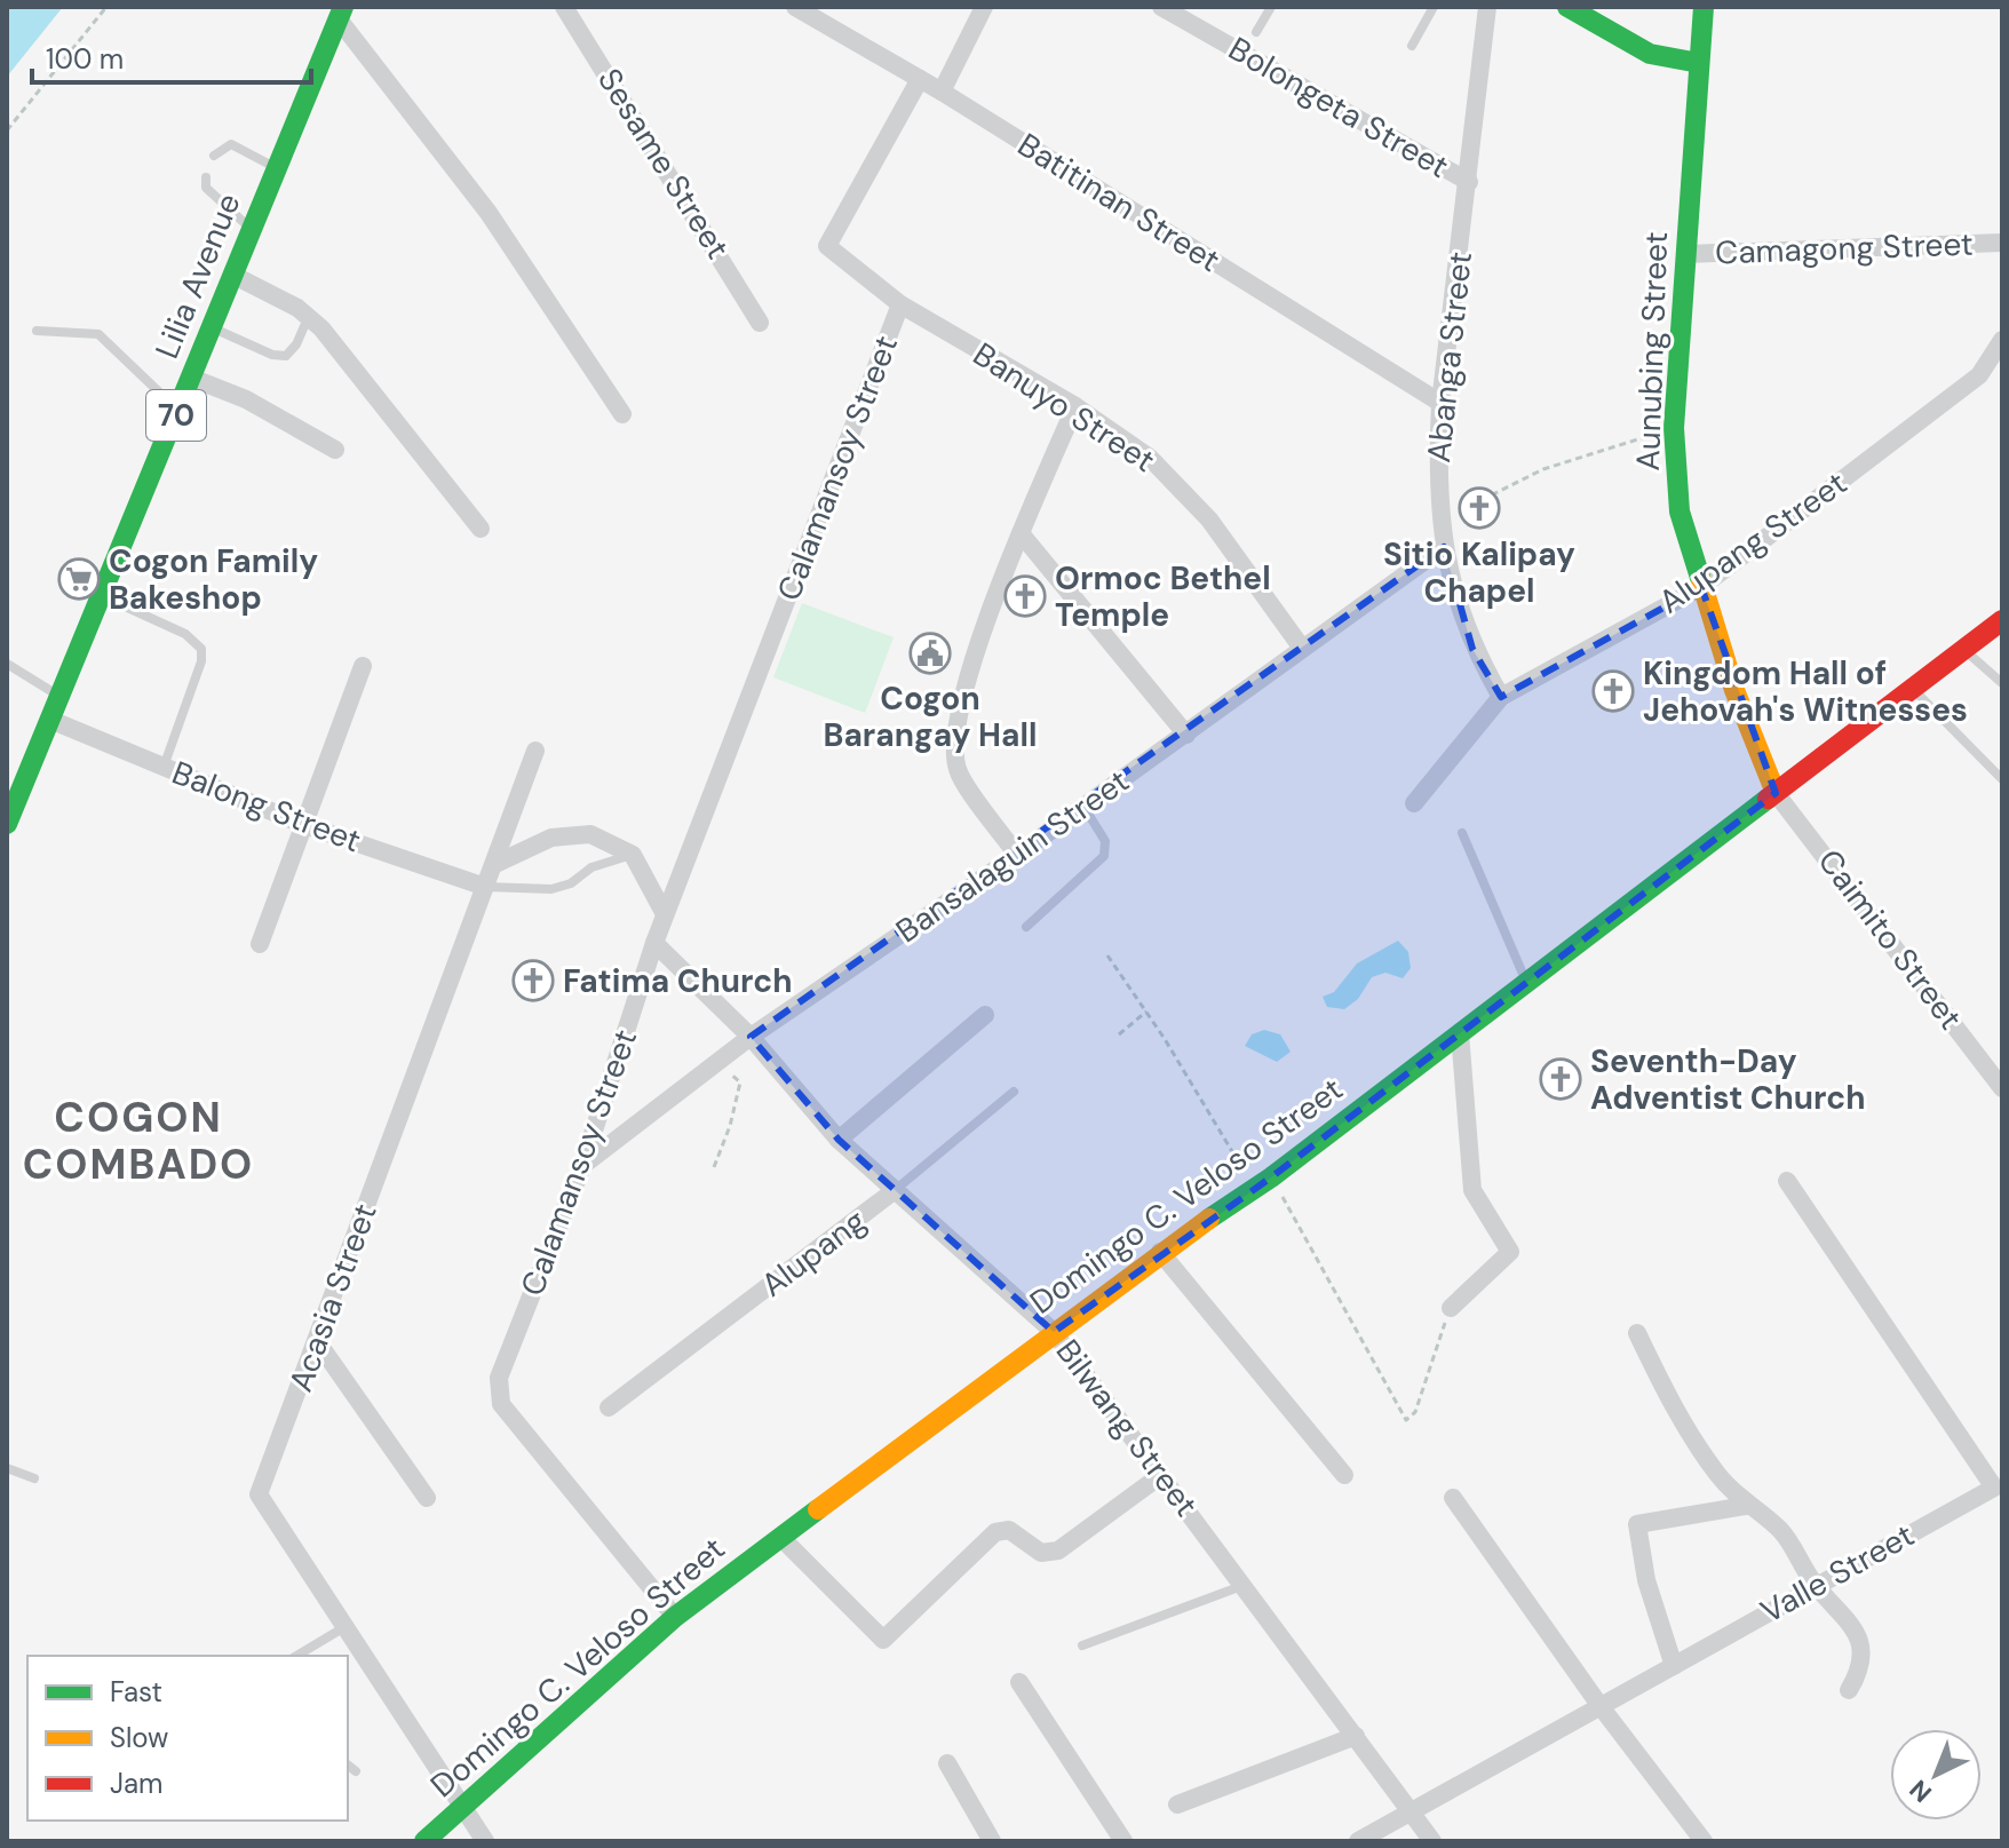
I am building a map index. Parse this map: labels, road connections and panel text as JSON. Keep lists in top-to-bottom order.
{
  "streets": {
    "main road": [
      "Lilia Avenue",
      "Aunubing Street",
      "70",
      "Domingo C. Veloso Street"
    ],
    "street": [
      "Bolongeta Street",
      "Sesame Street",
      "Batitinan Street",
      "Camagong Street",
      "Abanga Street",
      "Banuyo Street",
      "Calamansoy Street",
      "Alupang Street",
      "Balong Street",
      "Bansalaguin Street",
      "Caimito Street",
      "Alupang",
      "Acasia Street",
      "Bilwang Street",
      "Valle Street"
    ]
  },
  "crossings": [
    ["Bolongeta Street", "Abanga Street"],
    ["Batitinan Street", "Abanga Street"],
    ["Batitinan Street", "Banuyo Street"],
    ["Camagong Street", "Aunubing Street"],
    ["Lilia Avenue", "Balong Street"],
    ["Aunubing Street", "Alupang Street"],
    ["Aunubing Street", "Caimito Street"],
    ["Aunubing Street", "Domingo C. Veloso Street"],
    ["Abanga Street", "Alupang Street"],
    ["Abanga Street", "Bansalaguin Street"],
    ["Banuyo Street", "Calamansoy Street"],
    ["Banuyo Street", "Bansalaguin Street"],
    ["Calamansoy Street", "Bansalaguin Street"],
    ["Calamansoy Street", "Domingo C. Veloso Street"],
    ["Calamansoy Street", "Bilwang Street"],
    ["Balong Street", "Acasia Street"],
    ["Bansalaguin Street", "Bilwang Street"],
    ["Caimito Street", "Domingo C. Veloso Street"],
    ["Domingo C. Veloso Street", "Acasia Street"],
    ["Domingo C. Veloso Street", "Bilwang Street"],
    ["Alupang", "Bilwang Street"],
    ["Bilwang Street", "Valle Street"]
  ],
  "districts": ["COGON COMBADO"],
  "places": {
    "church": [
      "Sitio Kalipay Chapel",
      "Ormoc Bethel Temple",
      "Kingdom Hall of Jehovah's Witnesses",
      "Fatima Church",
      "Seventh-Day Adventist Church"
    ],
    "supermarket": ["Cogon Family Bakeshop"],
    "public building": ["Cogon Barangay Hall"]
  },
  "legend": ["Fast", "Slow", "Jam"],
  "scale_bar": "100 m",
  "north": "bottom left"
}
